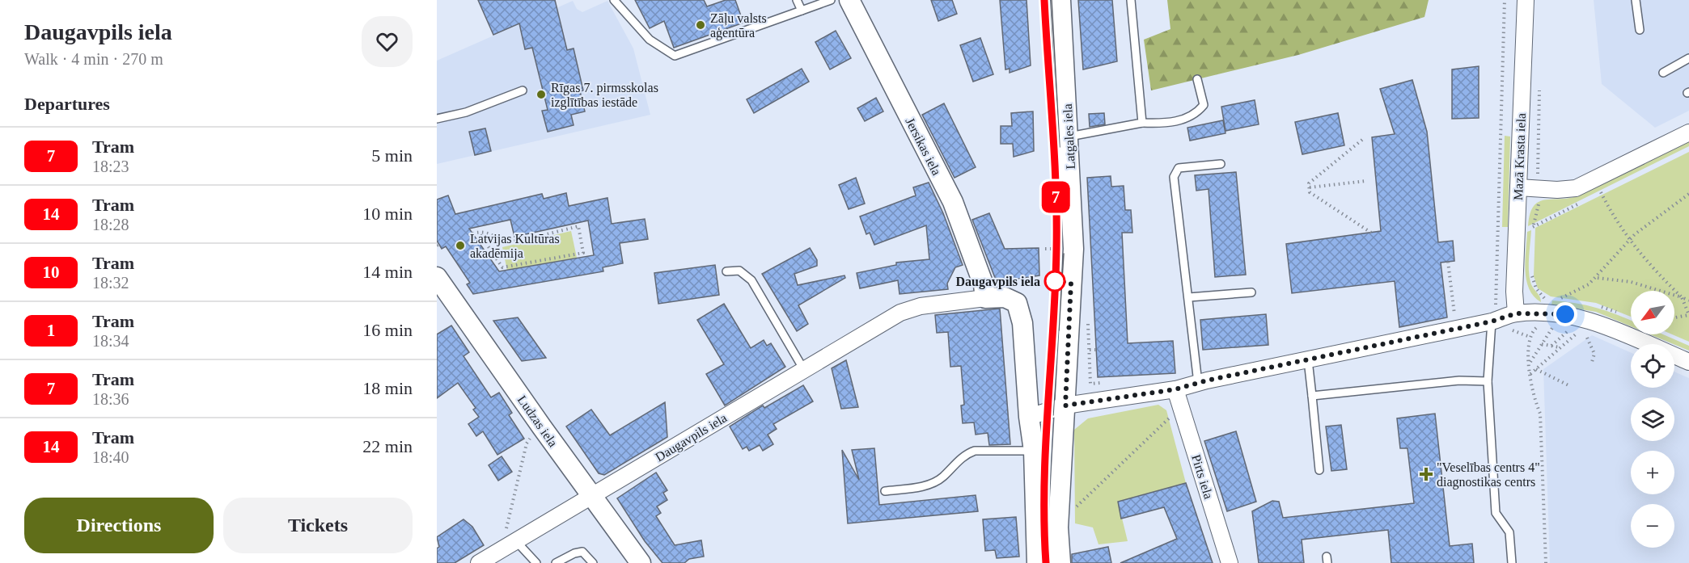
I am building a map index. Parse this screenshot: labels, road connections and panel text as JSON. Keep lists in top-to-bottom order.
{
  "streets": {
    "street": [
      "Latgales iela",
      "Jersikas iela",
      "Mazā Krasta iela",
      "Ludzas iela",
      "Daugavpils iela",
      "Pirts iela"
    ]
  },
  "crossings": [
    ["Jersikas iela", "Daugavpils iela"],
    ["Ludzas iela", "Daugavpils iela"]
  ],
  "places": {
    "other": [
      "Zāļu valsts aģentūra",
      "Rīgas 7. pirmsskolas izglītības iestāde",
      "Latvijas Kultūras akadēmija",
      "Daugavpils iela"
    ],
    "health": ["\"Veselības centrs 4\" diagnostikas centrs"]
  },
  "lines": ["tram line 7"],
  "north": "bottom left",
  "page": {
    "heading": [
      ["Daugavpils iela", "Walk · 4 min · 270 m"],
      "Departures"
    ],
    "on_map": "7",
    "list": [
      {
        "mark": "7",
        "name": "Tram",
        "note": "18:23",
        "value": "5 min"
      },
      {
        "mark": "14",
        "name": "Tram",
        "note": "18:28",
        "value": "10 min"
      },
      {
        "mark": "10",
        "name": "Tram",
        "note": "18:32",
        "value": "14 min"
      },
      {
        "mark": "1",
        "name": "Tram",
        "note": "18:34",
        "value": "16 min"
      },
      {
        "mark": "7",
        "name": "Tram",
        "note": "18:36",
        "value": "18 min"
      },
      {
        "mark": "14",
        "name": "Tram",
        "note": "18:40",
        "value": "22 min"
      }
    ],
    "map_buttons": ["+", "−"],
    "buttons": ["Directions", "Tickets"]
  }
}
